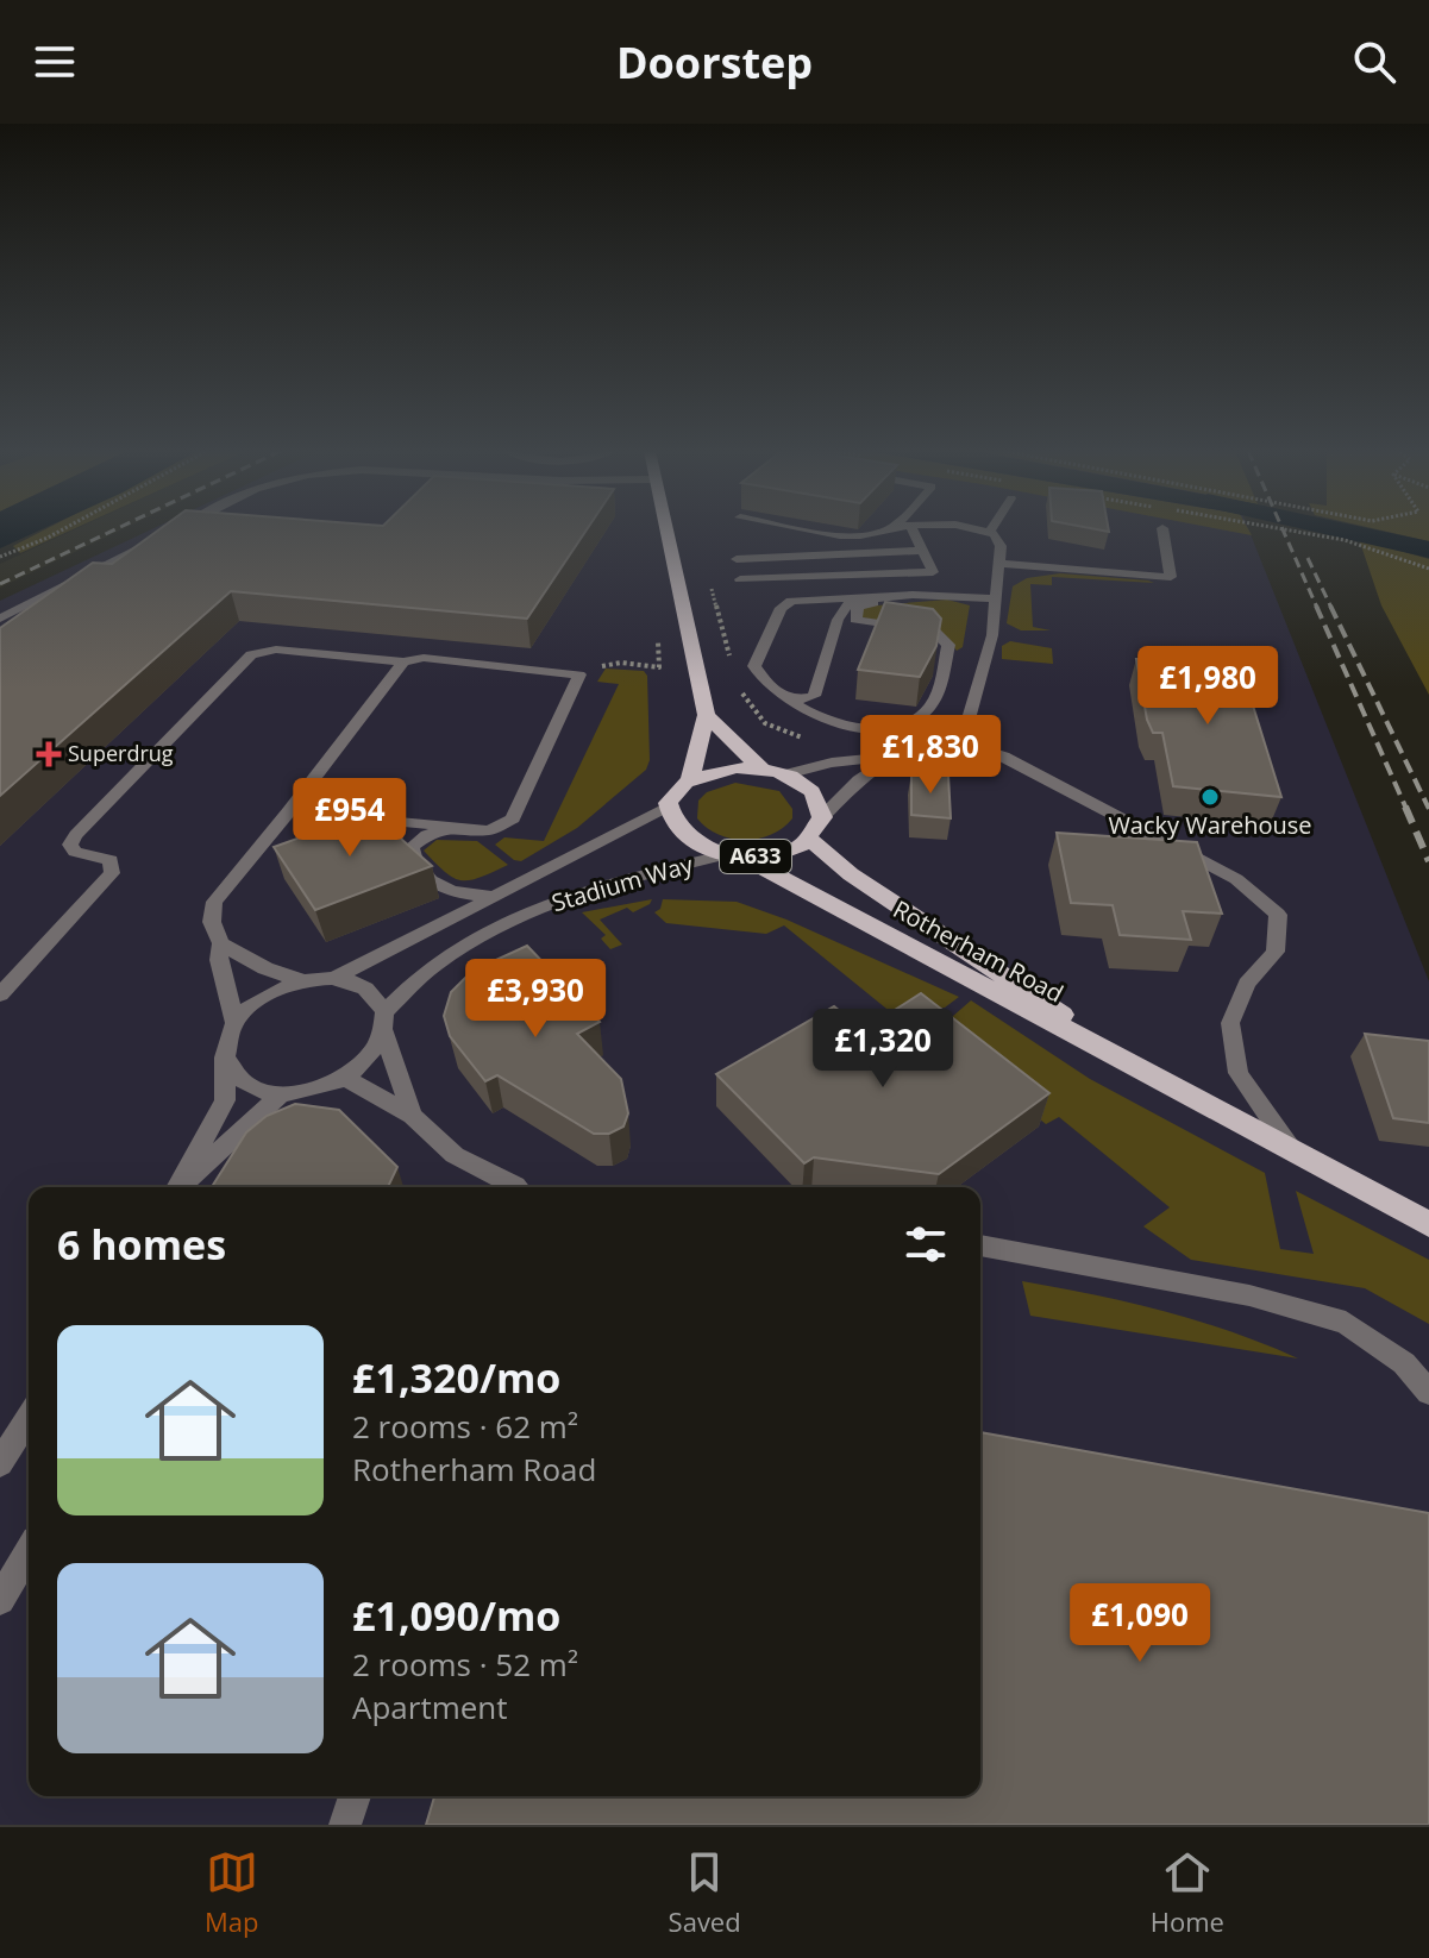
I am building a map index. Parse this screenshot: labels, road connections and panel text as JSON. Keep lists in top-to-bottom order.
{
  "streets": {
    "main road": ["A633", "Rotherham Road"],
    "lane": ["Stadium Way"]
  },
  "crossings": [
    ["A633", "Stadium Way"],
    ["A633", "Rotherham Road"],
    ["Stadium Way", "Rotherham Road"]
  ],
  "places": {
    "health": ["Superdrug"],
    "other": ["Wacky Warehouse"]
  },
  "page": {
    "header": "Doorstep",
    "price": [
      "£1,980",
      "£1,830",
      "£954",
      "£3,930",
      "£1,320",
      "£1,090"
    ],
    "heading": "6 homes",
    "list": [
      {
        "name": "£1,320/mo",
        "note": "2 rooms · 62 m² · Rotherham Road"
      },
      {
        "name": "£1,090/mo",
        "note": "2 rooms · 52 m² · Apartment"
      }
    ],
    "tabs": ["Map", "Saved", "Home"]
  }
}
